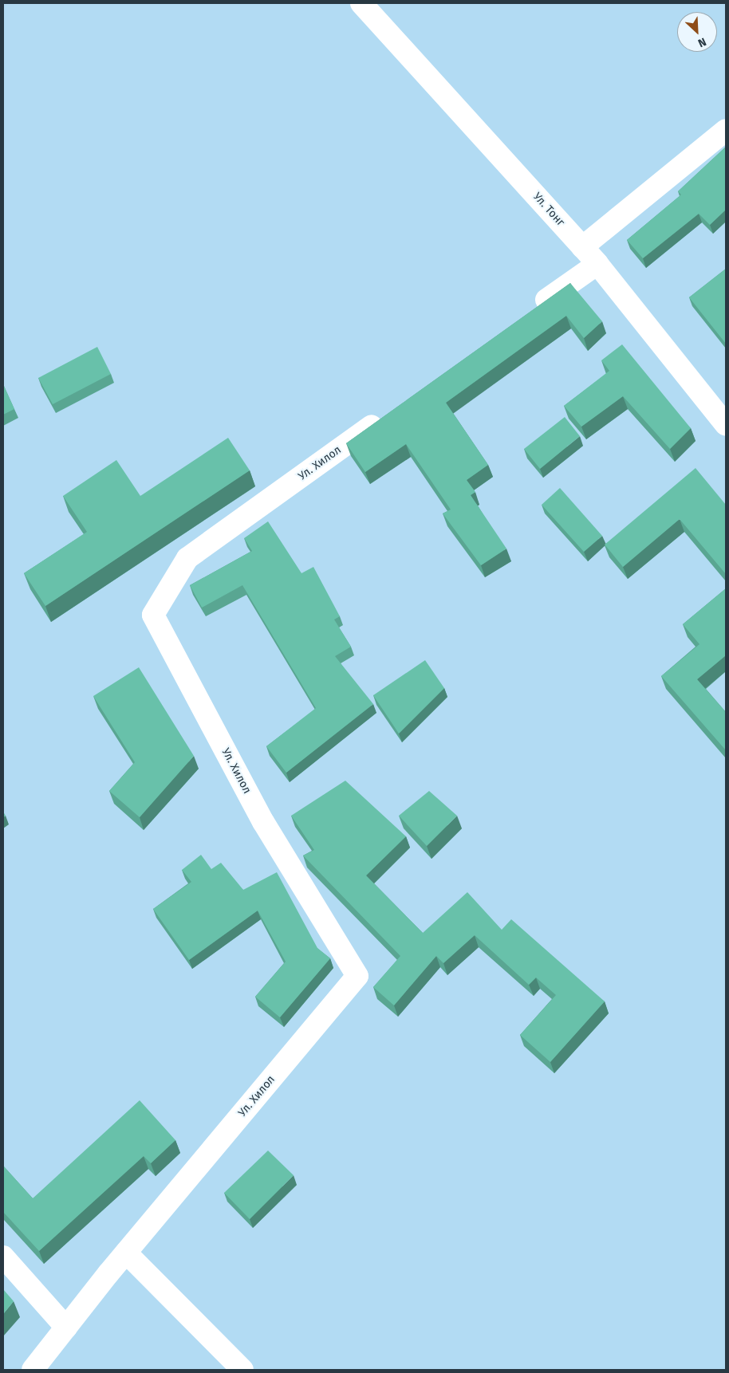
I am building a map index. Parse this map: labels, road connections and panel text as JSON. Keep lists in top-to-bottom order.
{
  "streets": {
    "street": ["Ул. Тонг", "Ул. Хилол"]
  },
  "north": "bottom right"
}
